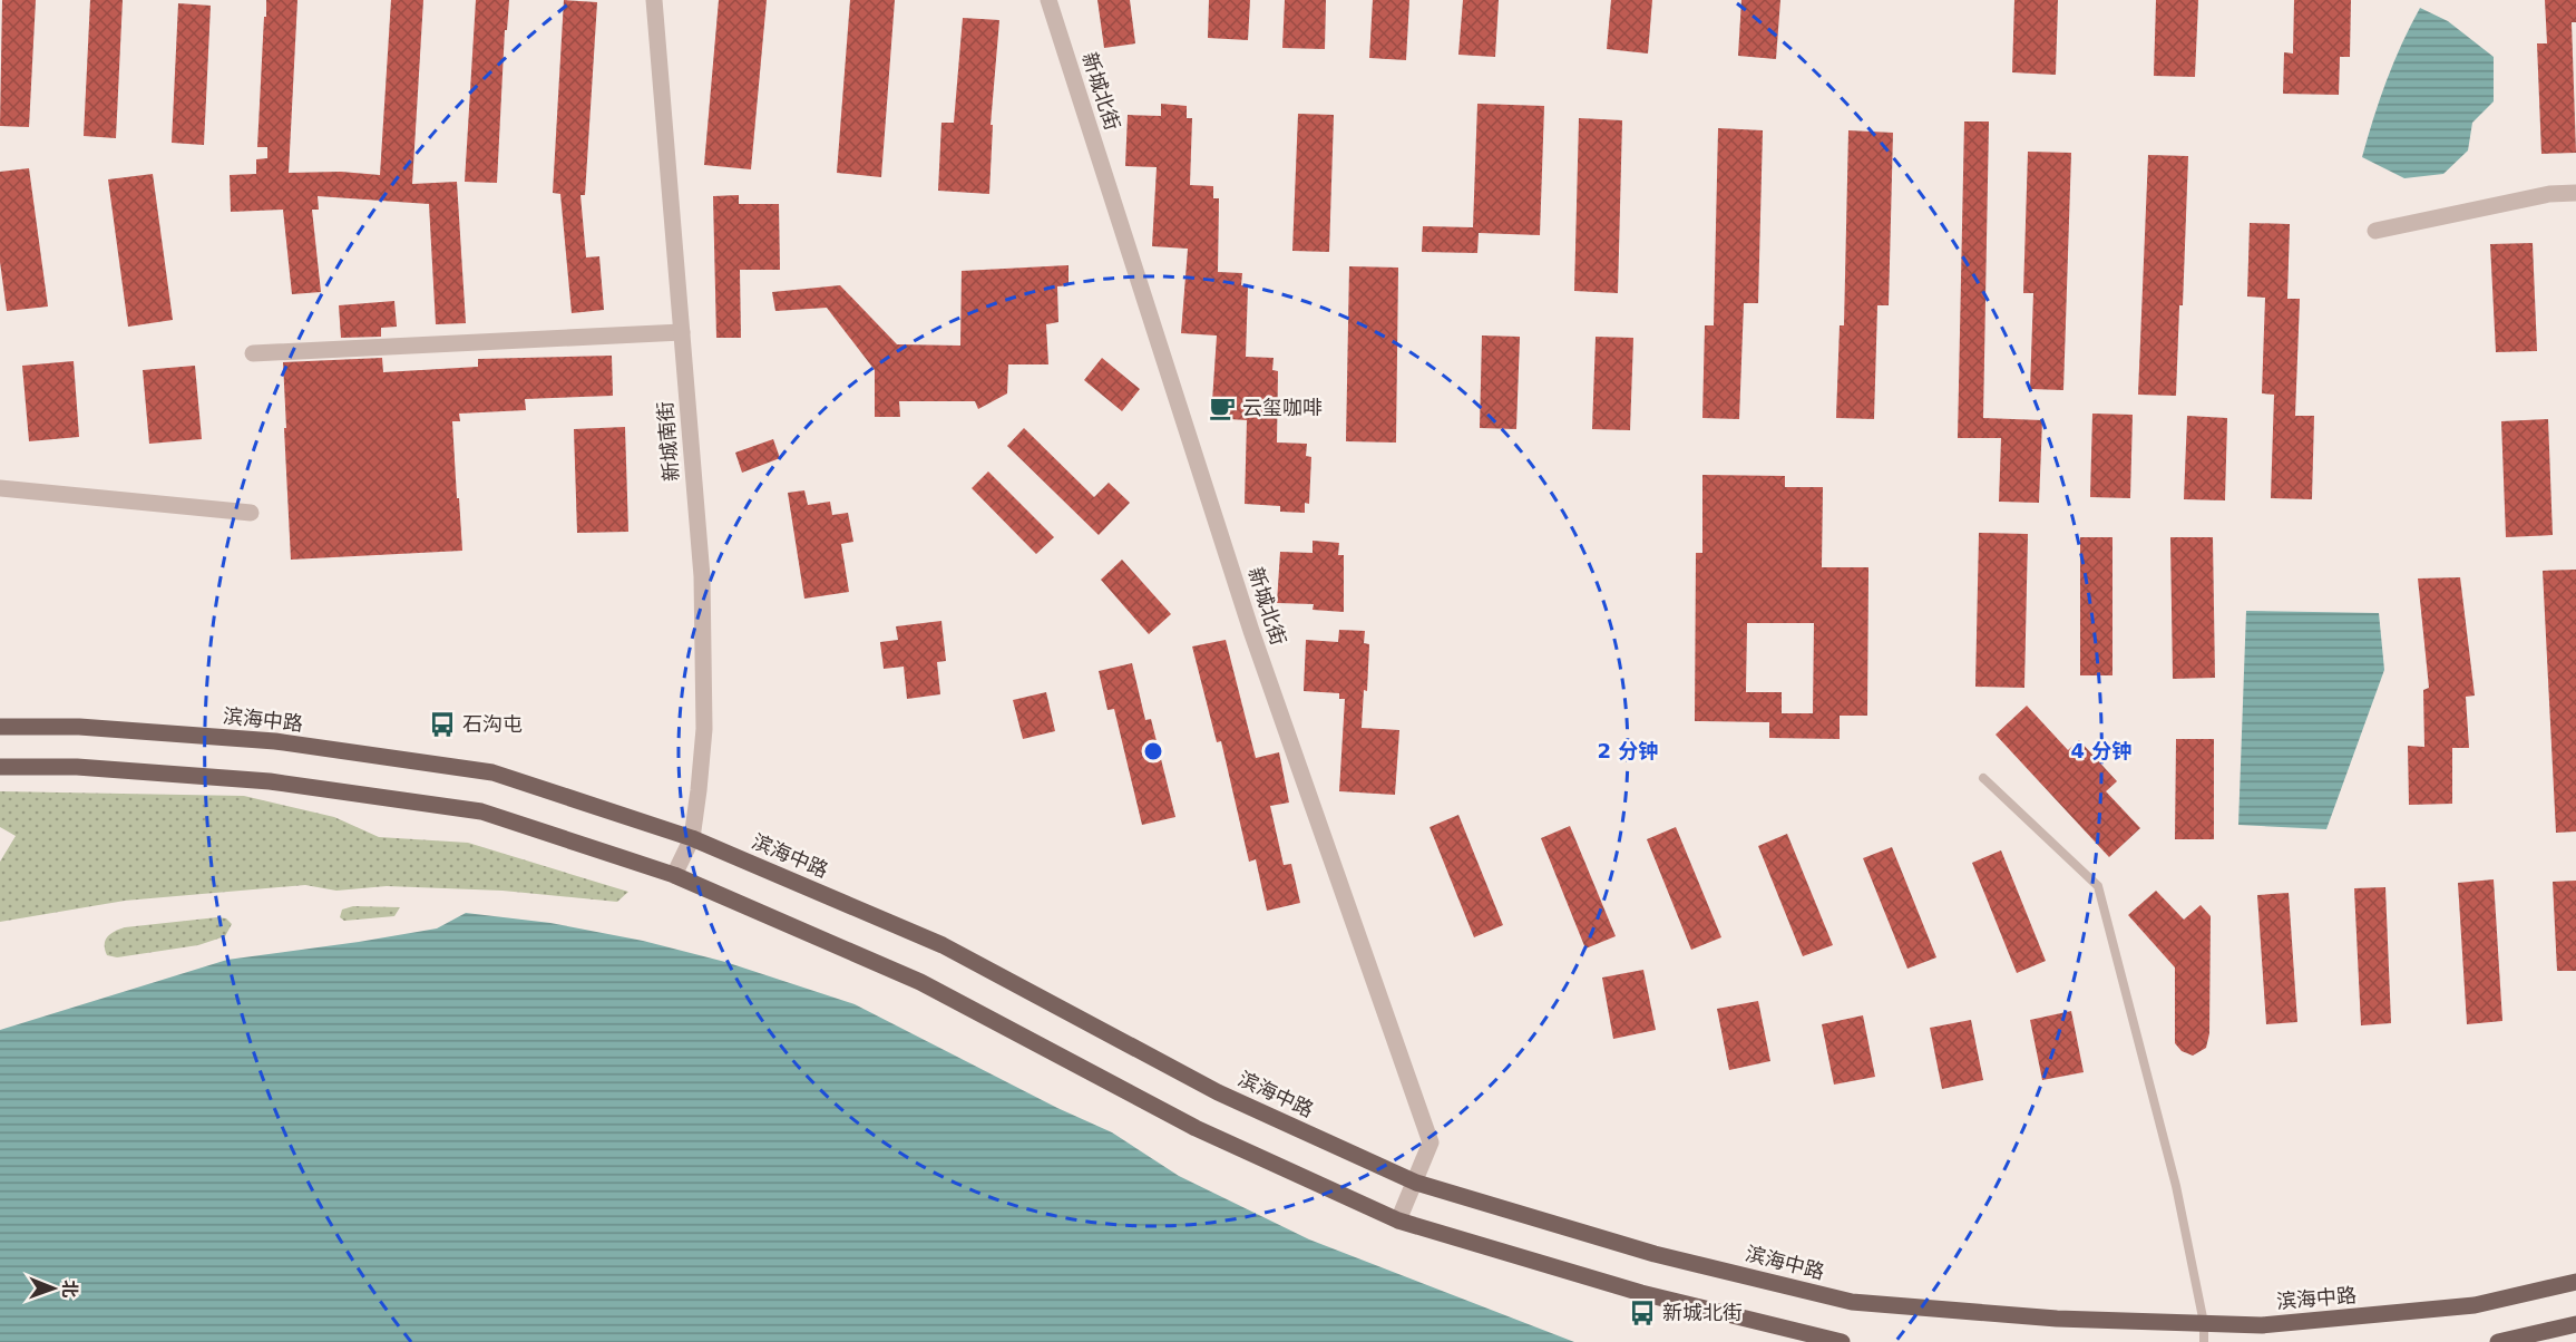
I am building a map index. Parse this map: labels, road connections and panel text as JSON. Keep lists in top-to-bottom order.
{
  "streets": {
    "main road": ["滨海中路"],
    "street": ["新城北街", "新城南街"]
  },
  "crossings": [
    ["新城北街", "滨海中路"],
    ["新城南街", "滨海中路"]
  ],
  "places": {
    "cafe": ["云玺咖啡"],
    "bus stop": ["石沟屯", "新城北街"]
  },
  "north": "right",
  "rings": ["2 分钟", "4 分钟"]
}
